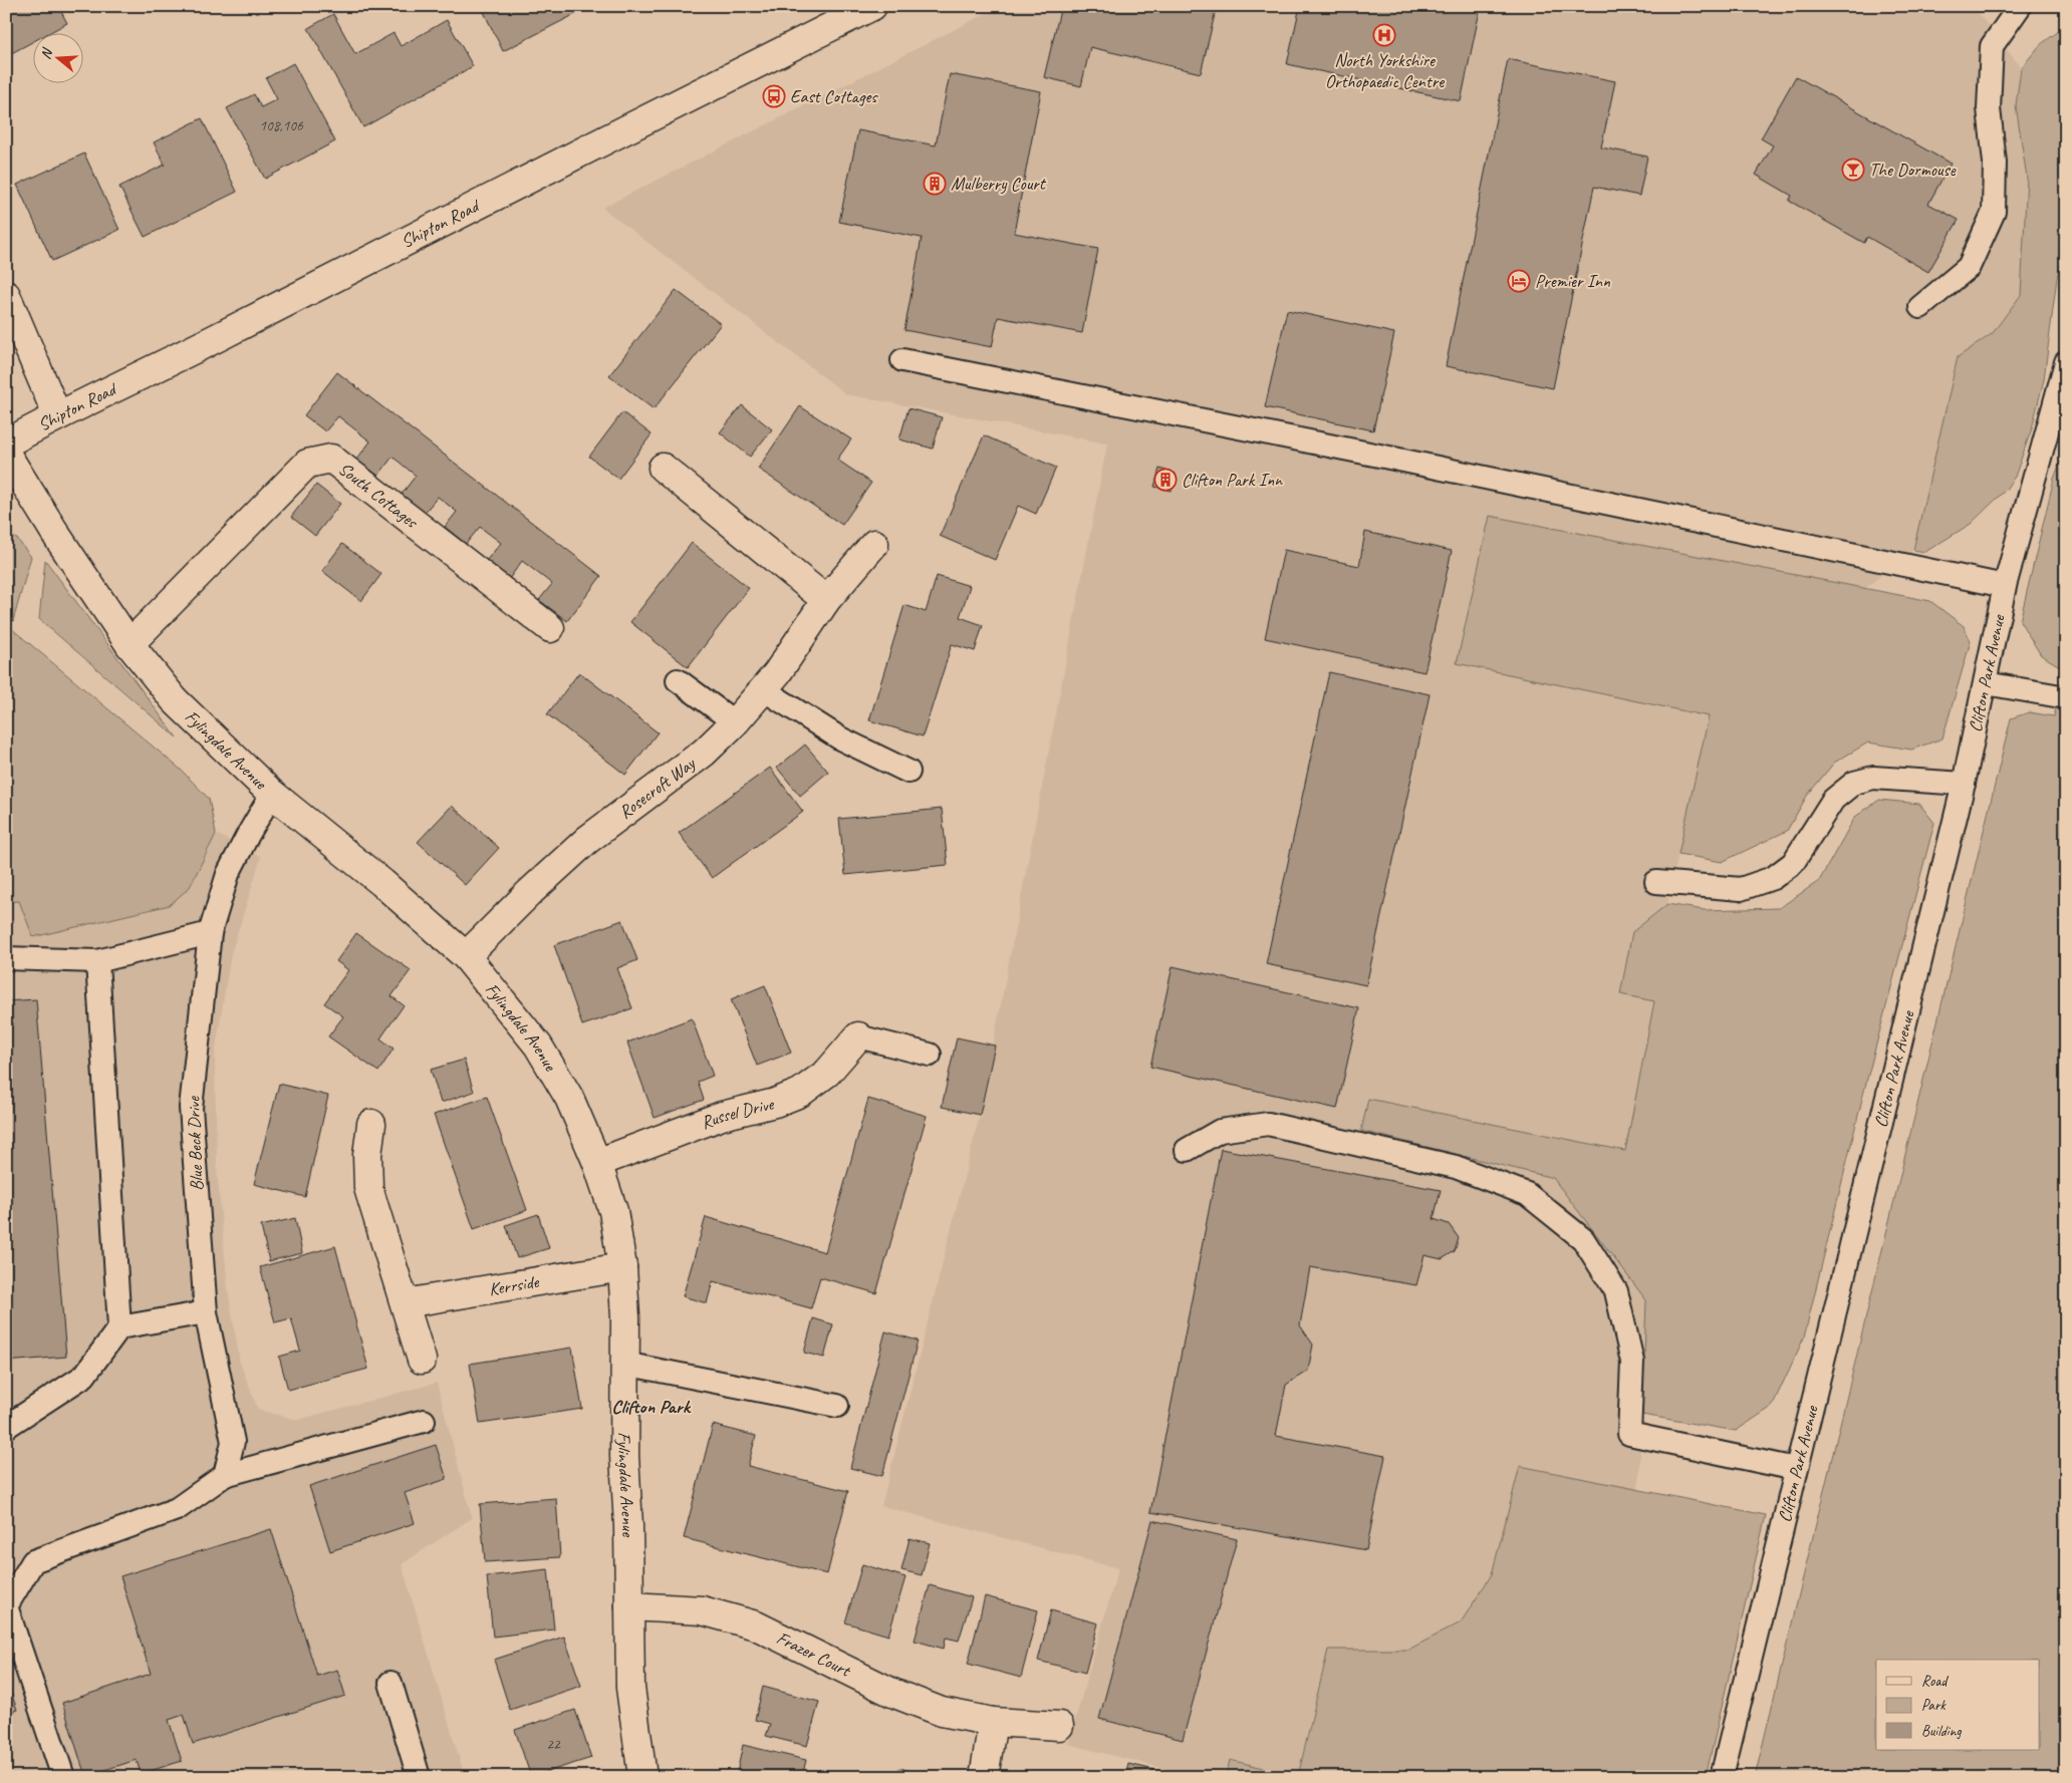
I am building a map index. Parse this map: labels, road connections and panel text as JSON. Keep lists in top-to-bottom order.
{
  "streets": {
    "street": [
      "Shipton Road",
      "South Cottages",
      "Fylingdale Avenue",
      "Rosecroft Way",
      "Russel Drive",
      "Kerrside",
      "Frazer Court"
    ],
    "lane": ["Clifton Park Avenue", "Blue Beck Drive"]
  },
  "crossings": [
    ["South Cottages", "Fylingdale Avenue"],
    ["Fylingdale Avenue", "Rosecroft Way"],
    ["Fylingdale Avenue", "Russel Drive"],
    ["Fylingdale Avenue", "Blue Beck Drive"],
    ["Fylingdale Avenue", "Kerrside"],
    ["Fylingdale Avenue", "Frazer Court"]
  ],
  "districts": ["Clifton Park"],
  "places": {
    "hospital": ["North Yorkshire Orthopaedic Centre"],
    "bus stop": ["East Cottages"],
    "bar": ["The Dormouse"],
    "building": ["Mulberry Court", "Clifton Park Inn"],
    "hotel": ["Premier Inn"]
  },
  "house_numbers": ["108,106", "22"],
  "legend": ["Road", "Park", "Building"],
  "north": "left"
}
